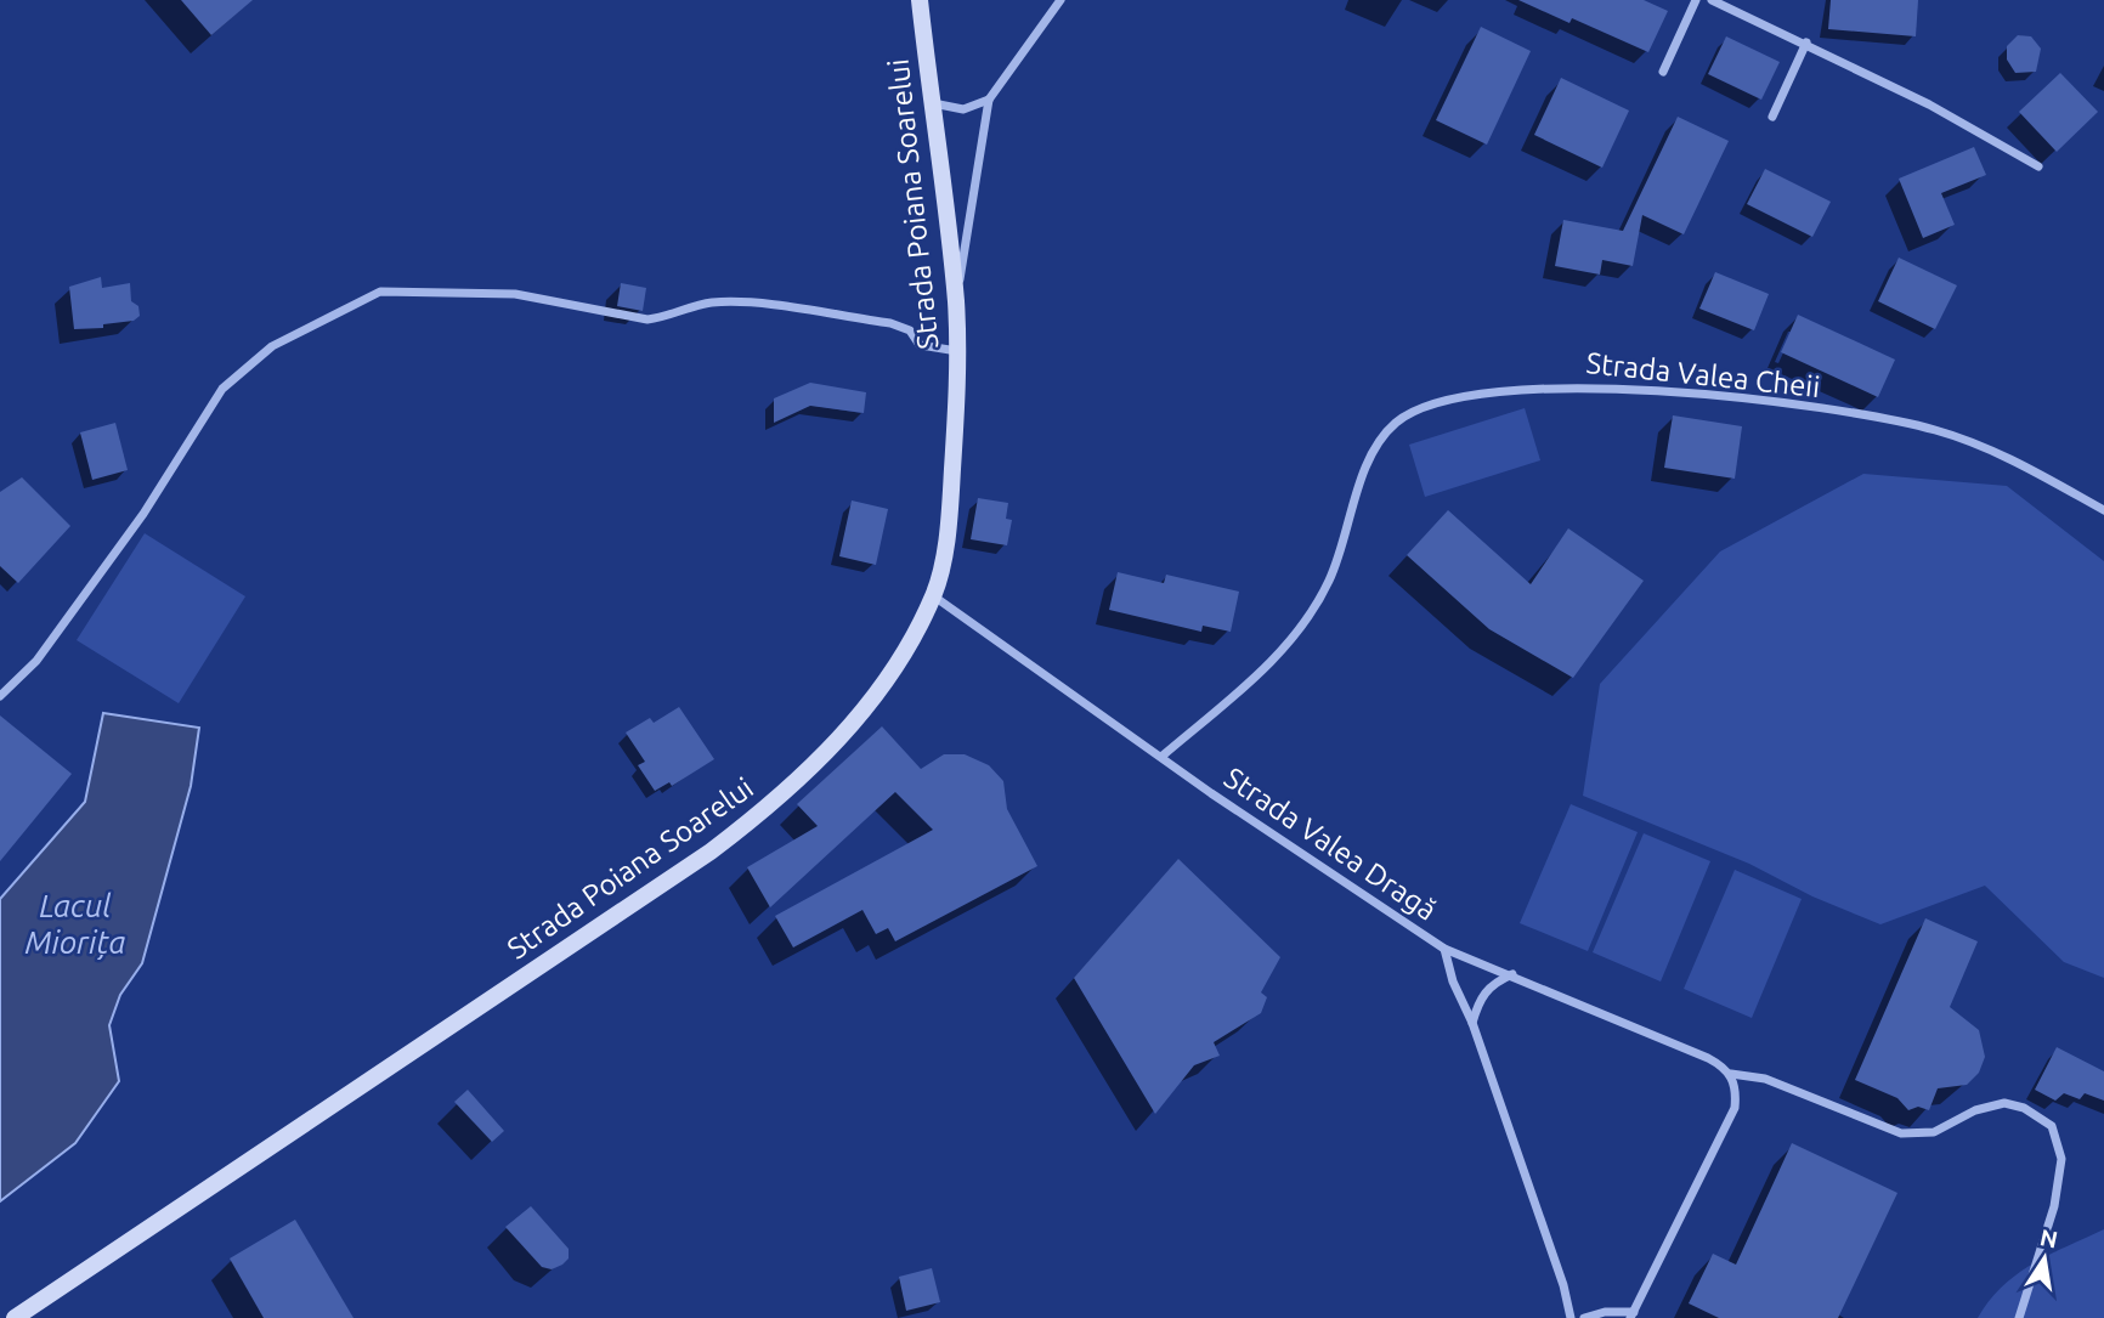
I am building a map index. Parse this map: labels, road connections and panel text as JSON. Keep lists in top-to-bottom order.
{
  "streets": {
    "street": ["Strada Poiana Soarelui", "Strada Valea Cheii", "Strada Valea Dragă"]
  },
  "crossings": [
    ["Strada Poiana Soarelui", "Strada Valea Dragă"],
    ["Strada Valea Cheii", "Strada Valea Dragă"]
  ],
  "water": ["Lacul Miorița"],
  "north": "top"
}
